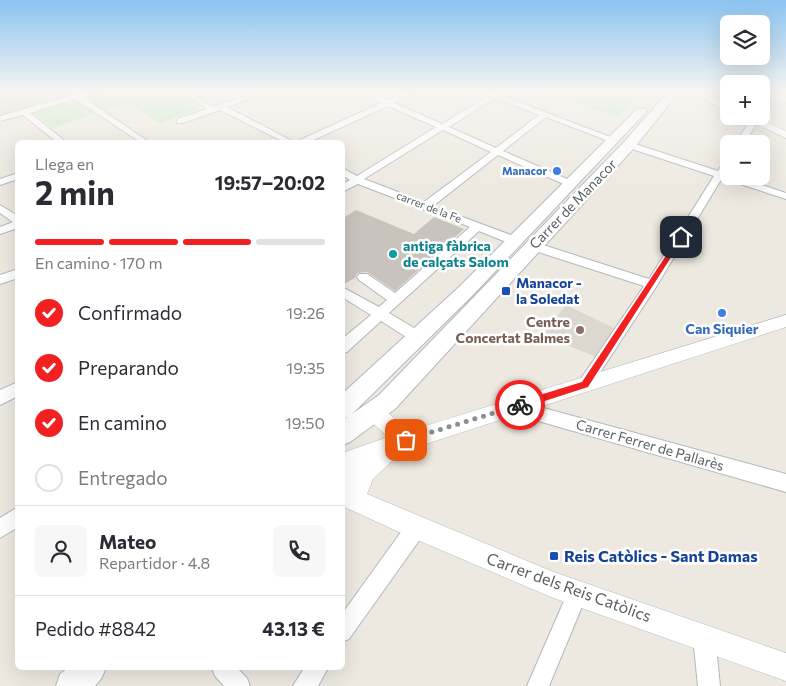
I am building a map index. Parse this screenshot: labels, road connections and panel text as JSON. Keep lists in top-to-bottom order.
{
  "streets": {
    "main road": ["Carrer de Manacor"],
    "street": ["carrer de la Fe", "Carrer Ferrer de Pallarès", "Carrer dels Reis Catòlics"]
  },
  "crossings": [
    ["Carrer de Manacor", "carrer de la Fe"]
  ],
  "places": {
    "other": [
      "Manacor",
      "antiga fàbrica de calçats Salom",
      "Can Siquier",
      "Centre Concertat Balmes"
    ],
    "transit": ["Manacor - la Soledat", "Reis Catòlics - Sant Damas"]
  },
  "page": {
    "map_buttons": ["+", "−"],
    "heading": ["2 min", "Llega en", "19:57–20:02"],
    "panel": [
      "Mateo",
      "Repartidor · 4.8",
      "Pedido #8842",
      "43.13 €"
    ],
    "bar": "En camino · 170 m",
    "list": [
      ["Confirmado", "19:26"],
      ["Preparando", "19:35"],
      ["En camino", "19:50"],
      "Entregado"
    ]
  }
}
